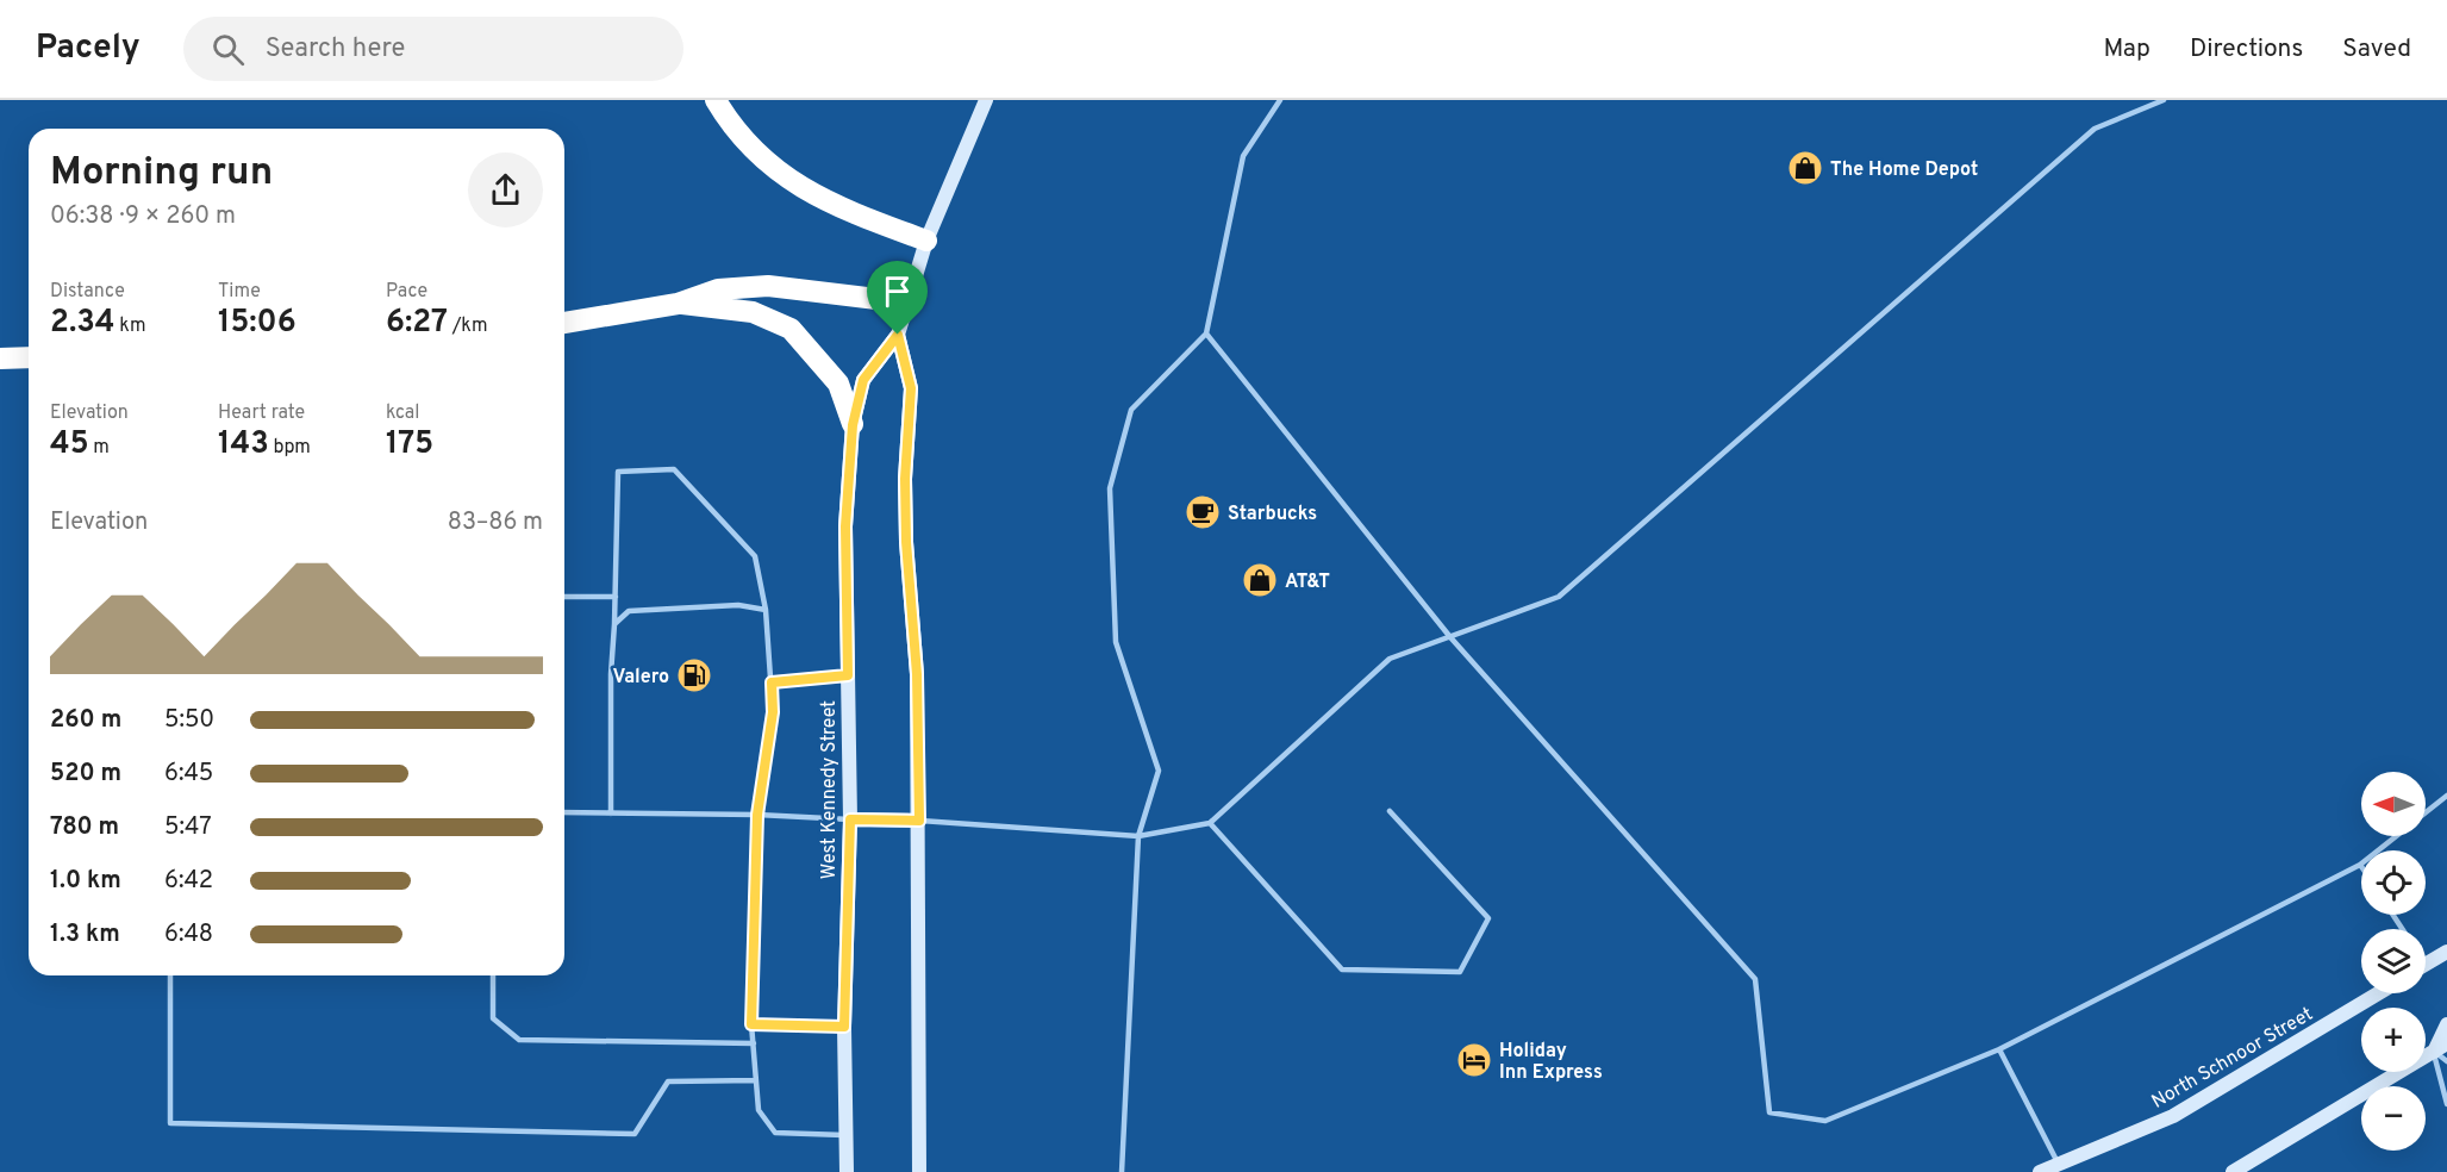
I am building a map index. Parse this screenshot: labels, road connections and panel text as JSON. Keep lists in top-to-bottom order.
{
  "streets": {
    "street": ["West Kennedy Street", "North Schnoor Street"]
  },
  "places": {
    "shop": ["The Home Depot", "AT&T"],
    "cafe": ["Starbucks"],
    "fuel station": ["Valero"],
    "hotel": ["Holiday Inn Express"]
  },
  "north": "left",
  "page": {
    "header": "Pacely",
    "search": "Search here",
    "nav": ["Map", "Directions", "Saved"],
    "heading": ["Morning run", "06:38 · 9 × 260 m"],
    "stats": [
      ["Distance", "2.34 km"],
      ["Time", "15:06"],
      ["Pace", "6:27 /km"],
      ["Elevation", "45 m"],
      ["Heart rate", "143 bpm"],
      ["kcal", "175"]
    ],
    "chart": ["Elevation", "83–86 m"],
    "list": [
      {
        "name": "260 m",
        "note": "5:50"
      },
      {
        "name": "520 m",
        "note": "6:45"
      },
      {
        "name": "780 m",
        "note": "5:47"
      },
      {
        "name": "1.0 km",
        "note": "6:42"
      },
      {
        "name": "1.3 km",
        "note": "6:48"
      }
    ],
    "map_buttons": ["+", "−"]
  }
}
